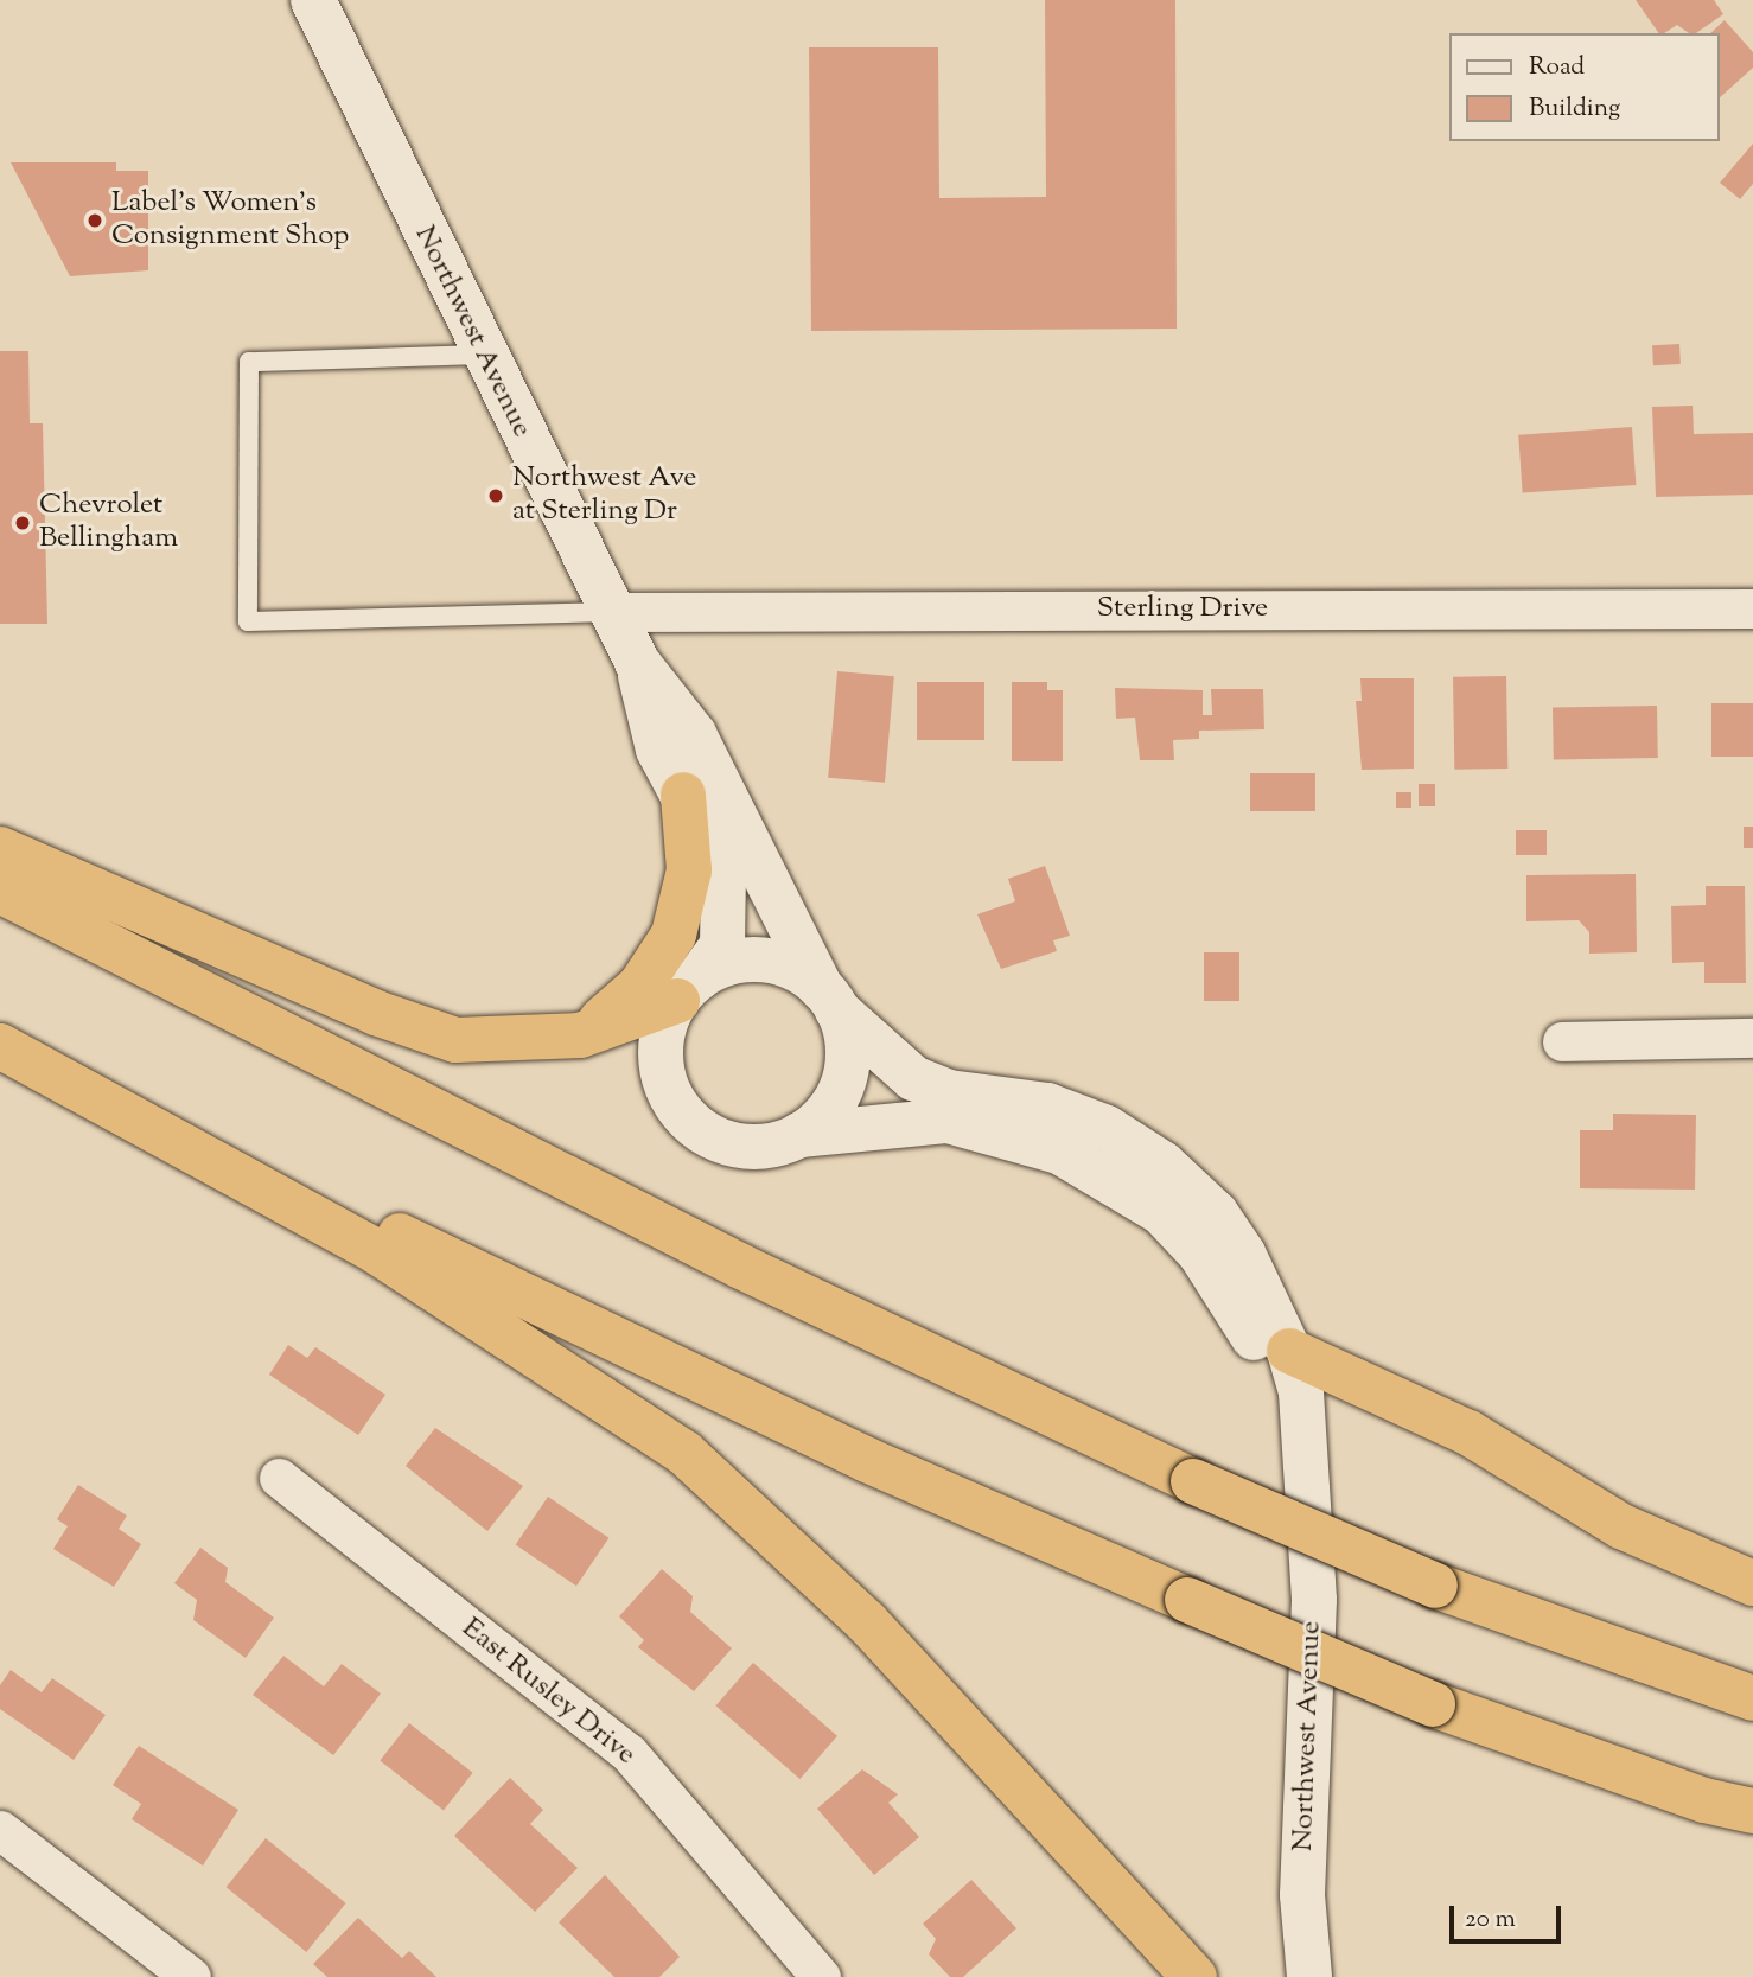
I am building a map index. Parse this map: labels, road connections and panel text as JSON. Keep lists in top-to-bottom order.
{
  "streets": {
    "main road": ["Northwest Avenue"],
    "street": ["Sterling Drive", "East Rusley Drive"]
  },
  "crossings": [
    ["Northwest Avenue", "Sterling Drive"]
  ],
  "places": ["Label's Women's Consignment Shop", "Northwest Ave at Sterling Dr", "Chevrolet Bellingham"],
  "legend": ["Road", "Building"],
  "scale_bar": "20 m"
}
